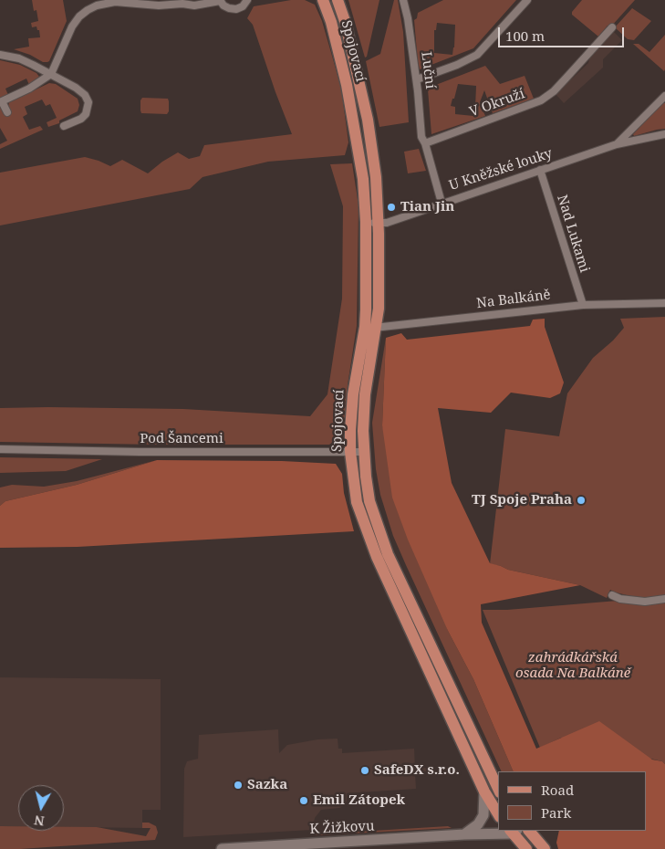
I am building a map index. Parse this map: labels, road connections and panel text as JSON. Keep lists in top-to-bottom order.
{
  "streets": {
    "main road": ["Spojovací", "K Žižkovu"],
    "street": [
      "Luční",
      "V Okruží",
      "U Kněžské louky",
      "Nad Lukami",
      "Na Balkáně",
      "Pod Šancemi"
    ]
  },
  "crossings": [
    ["Spojovací", "U Kněžské louky"],
    ["Spojovací", "Na Balkáně"],
    ["Spojovací", "Pod Šancemi"],
    ["Luční", "V Okruží"],
    ["U Kněžské louky", "Nad Lukami"],
    ["Nad Lukami", "Na Balkáně"]
  ],
  "parks": ["zahrádkářská osada Na Balkáně"],
  "places": [
    "Tian Jin",
    "TJ Spoje Praha",
    "SafeDX s.r.o.",
    "Sazka",
    "Emil Zátopek"
  ],
  "legend": ["Road", "Park"],
  "scale_bar": "100 m",
  "north": "bottom"
}
